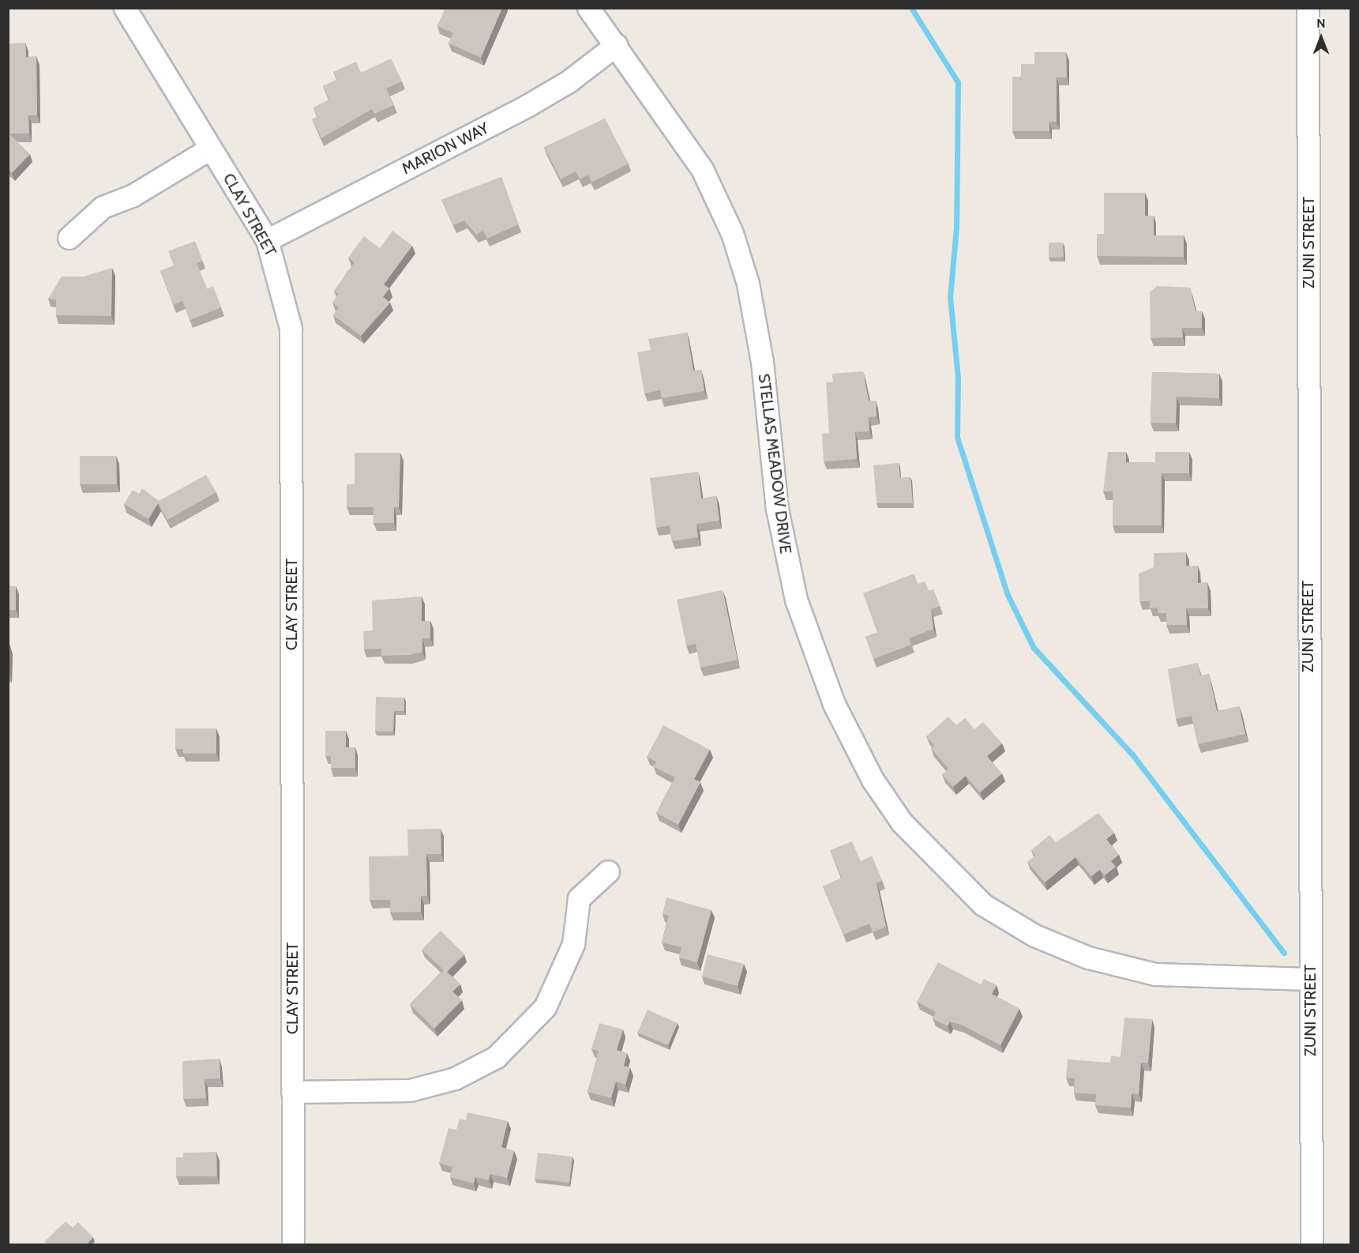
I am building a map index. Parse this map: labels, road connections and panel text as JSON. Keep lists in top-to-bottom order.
{
  "streets": {
    "street": [
      "MARION WAY",
      "CLAY STREET",
      "ZUNI STREET",
      "STELLAS MEADOW DRIVE"
    ]
  },
  "crossings": [
    ["MARION WAY", "CLAY STREET"],
    ["MARION WAY", "STELLAS MEADOW DRIVE"],
    ["ZUNI STREET", "STELLAS MEADOW DRIVE"]
  ],
  "north": "top"
}
